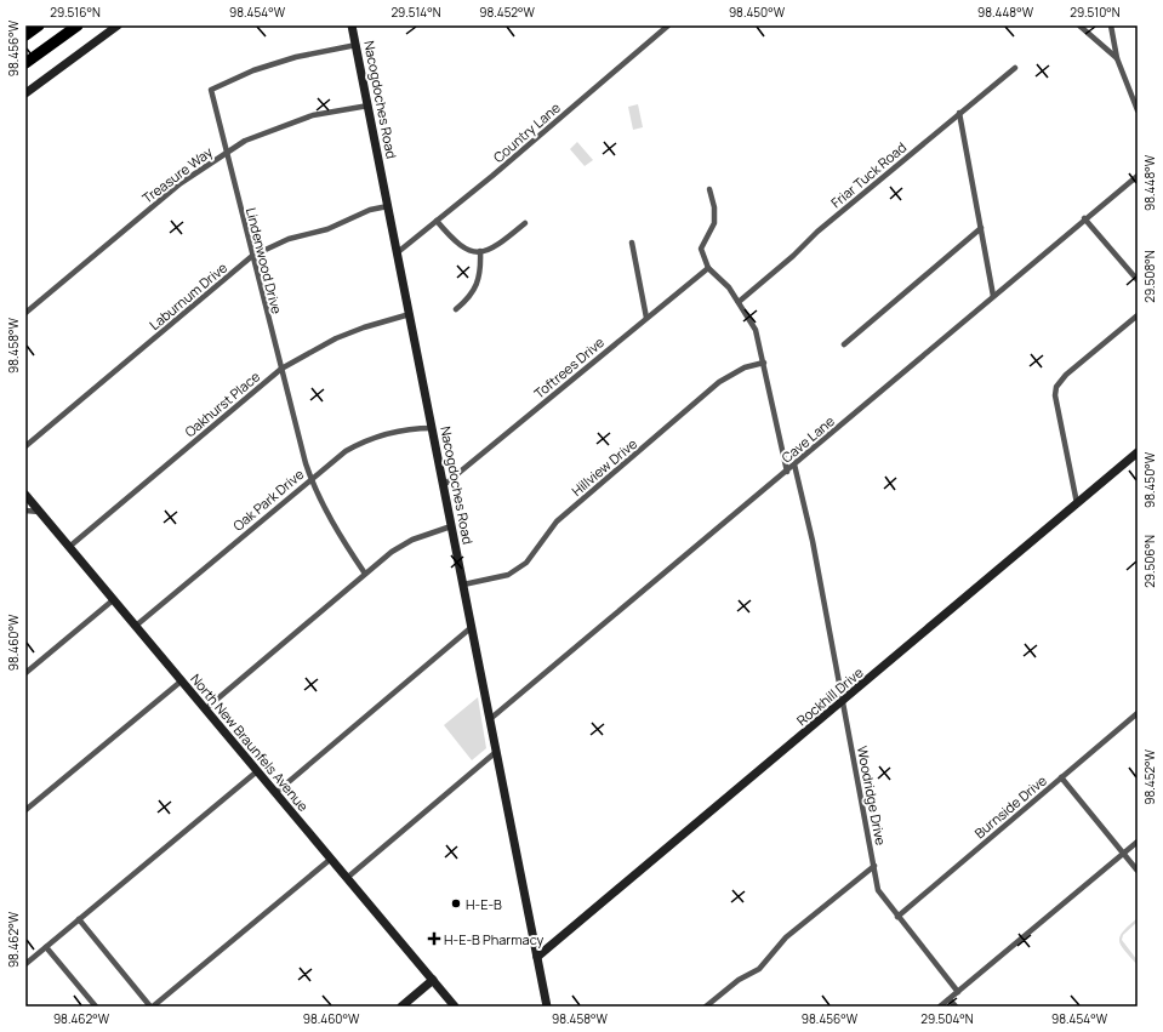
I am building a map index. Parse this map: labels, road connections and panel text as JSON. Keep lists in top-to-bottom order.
{
  "streets": {
    "street": [
      "Nacogdoches Road",
      "Country Lane",
      "Treasure Way",
      "Friar Tuck Road",
      "Lindenwood Drive",
      "Laburnum Drive",
      "Toftrees Drive",
      "Oakhurst Place",
      "Cave Lane",
      "Hillview Drive",
      "Oak Park Drive",
      "Rockhill Drive",
      "North New Braunfels Avenue",
      "Woodridge Drive",
      "Burnside Drive"
    ]
  },
  "crossings": [
    ["Nacogdoches Road", "Country Lane"],
    ["Nacogdoches Road", "Treasure Way"],
    ["Nacogdoches Road", "Lindenwood Drive"],
    ["Nacogdoches Road", "Laburnum Drive"],
    ["Nacogdoches Road", "Toftrees Drive"],
    ["Nacogdoches Road", "Oakhurst Place"],
    ["Nacogdoches Road", "Cave Lane"],
    ["Nacogdoches Road", "Hillview Drive"],
    ["Nacogdoches Road", "Oak Park Drive"],
    ["Nacogdoches Road", "Rockhill Drive"],
    ["Treasure Way", "Lindenwood Drive"],
    ["Lindenwood Drive", "Laburnum Drive"],
    ["Lindenwood Drive", "Oakhurst Place"],
    ["Lindenwood Drive", "Oak Park Drive"],
    ["Oakhurst Place", "North New Braunfels Avenue"],
    ["Cave Lane", "Woodridge Drive"],
    ["Oak Park Drive", "North New Braunfels Avenue"],
    ["Rockhill Drive", "Woodridge Drive"],
    ["Woodridge Drive", "Burnside Drive"]
  ],
  "places": {
    "other": ["H-E-B"],
    "health": ["H-E-B Pharmacy"]
  },
  "coordinates": [
    "29.516°N",
    "98.454°W",
    "29.514°N",
    "98.452°W",
    "98.450°W",
    "98.448°W",
    "29.510°N",
    "98.456°W",
    "29.508°N",
    "98.458°W",
    "29.506°N",
    "98.460°W",
    "98.462°W",
    "29.504°N"
  ]
}
